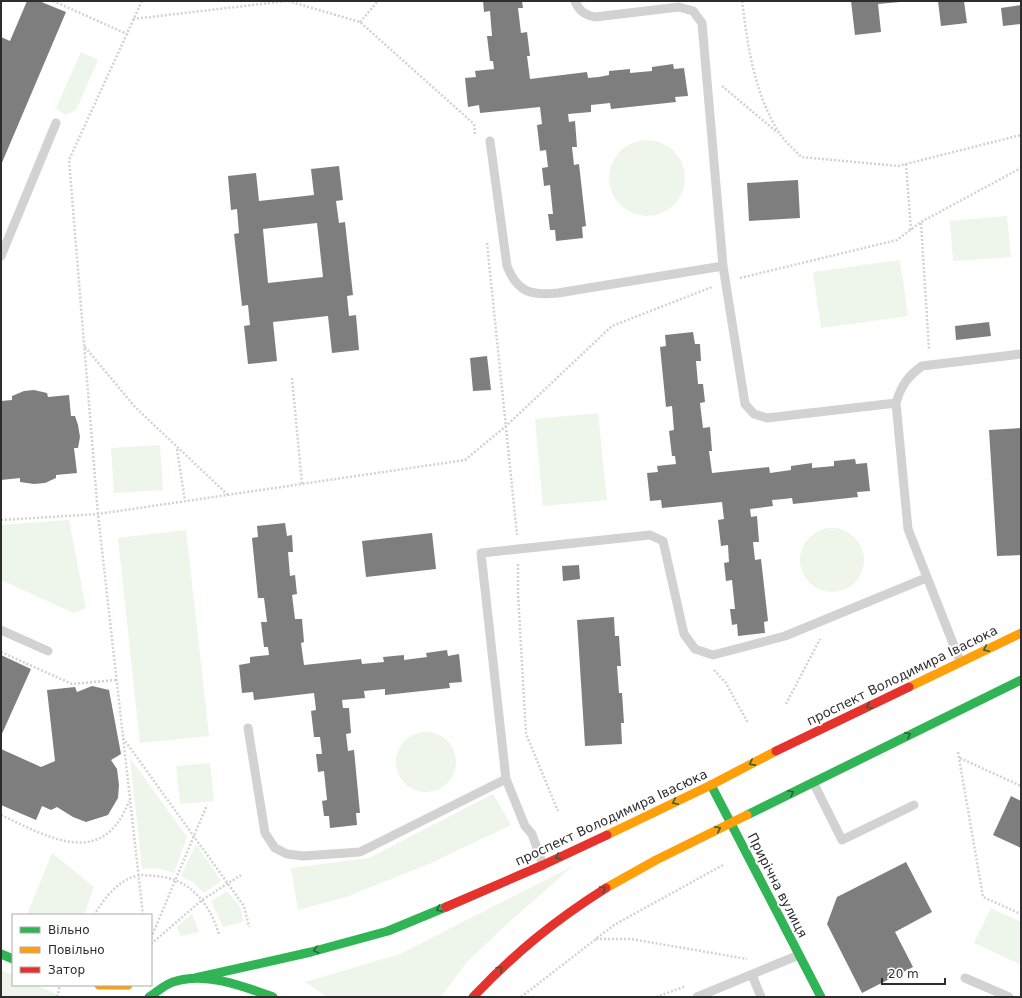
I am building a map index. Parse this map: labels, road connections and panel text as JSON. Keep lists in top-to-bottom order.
{
  "streets": {
    "main road": ["проспект Володимира Івасюка", "Прирічна вулиця"]
  },
  "crossings": [
    ["проспект Володимира Івасюка", "Прирічна вулиця"]
  ],
  "legend": ["Вільно", "Повільно", "Затор"],
  "scale_bar": "20 m"
}
